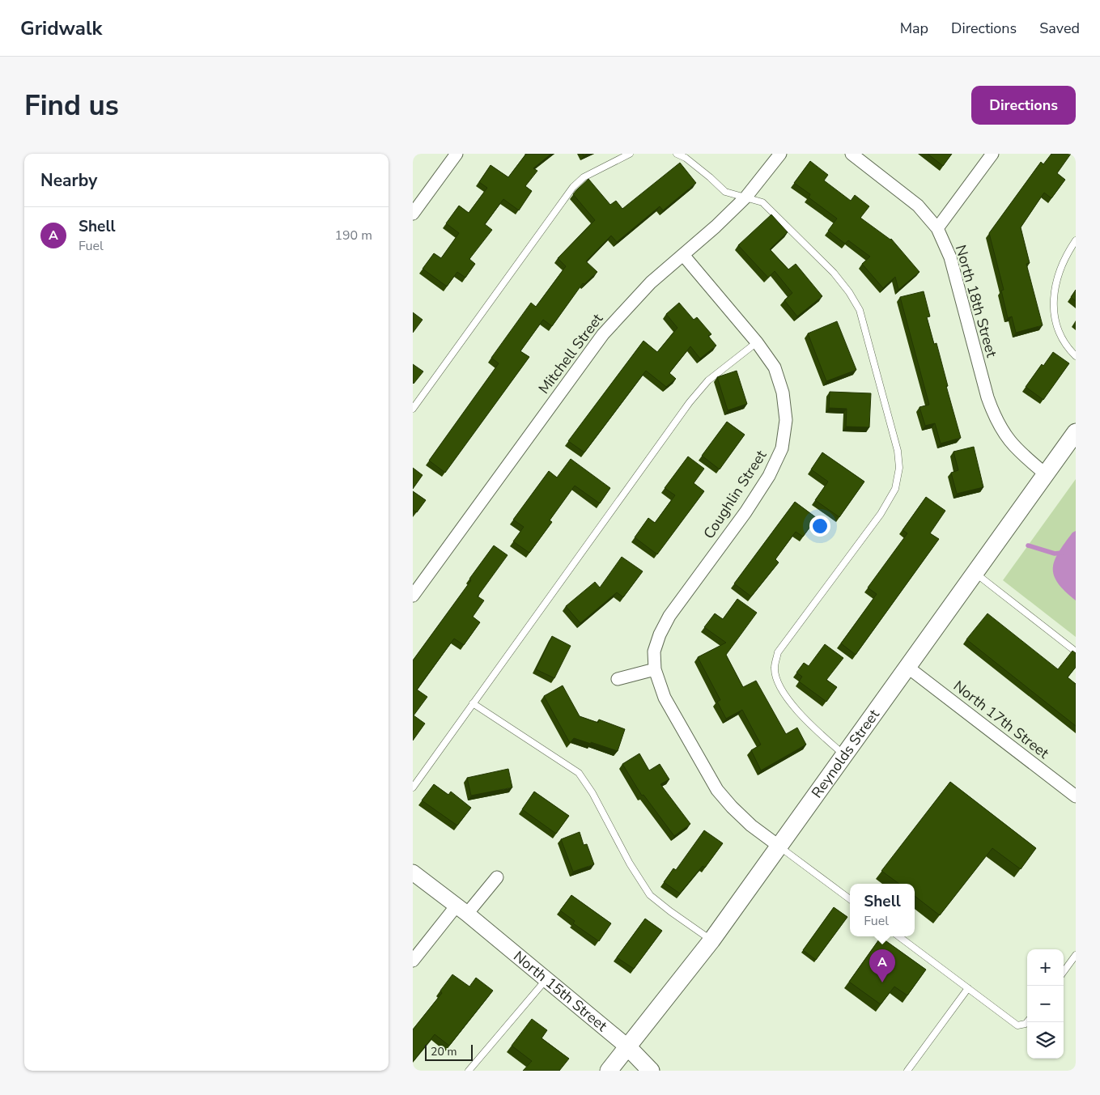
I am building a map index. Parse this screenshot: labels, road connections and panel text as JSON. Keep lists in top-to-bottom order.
{
  "streets": {
    "main road": ["Reynolds Street", "North 15th Street"],
    "street": [
      "North 18th Street",
      "Mitchell Street",
      "Coughlin Street",
      "North 17th Street"
    ]
  },
  "crossings": [
    ["North 18th Street", "Reynolds Street"],
    ["Mitchell Street", "Coughlin Street"],
    ["Coughlin Street", "Reynolds Street"],
    ["North 17th Street", "Reynolds Street"],
    ["Reynolds Street", "North 15th Street"]
  ],
  "scale_bar": "20 m",
  "page": {
    "header": "Gridwalk",
    "nav": ["Map", "Directions", "Saved"],
    "buttons": "Directions",
    "title": "Find us",
    "heading": "Nearby",
    "list": [
      {
        "mark": "A",
        "name": "Shell",
        "note": "Fuel",
        "value": "190 m"
      }
    ],
    "popup": ["Shell", "Fuel"],
    "map_buttons": ["+", "−"],
    "pins": "A",
    "scale": "20 m"
  }
}
